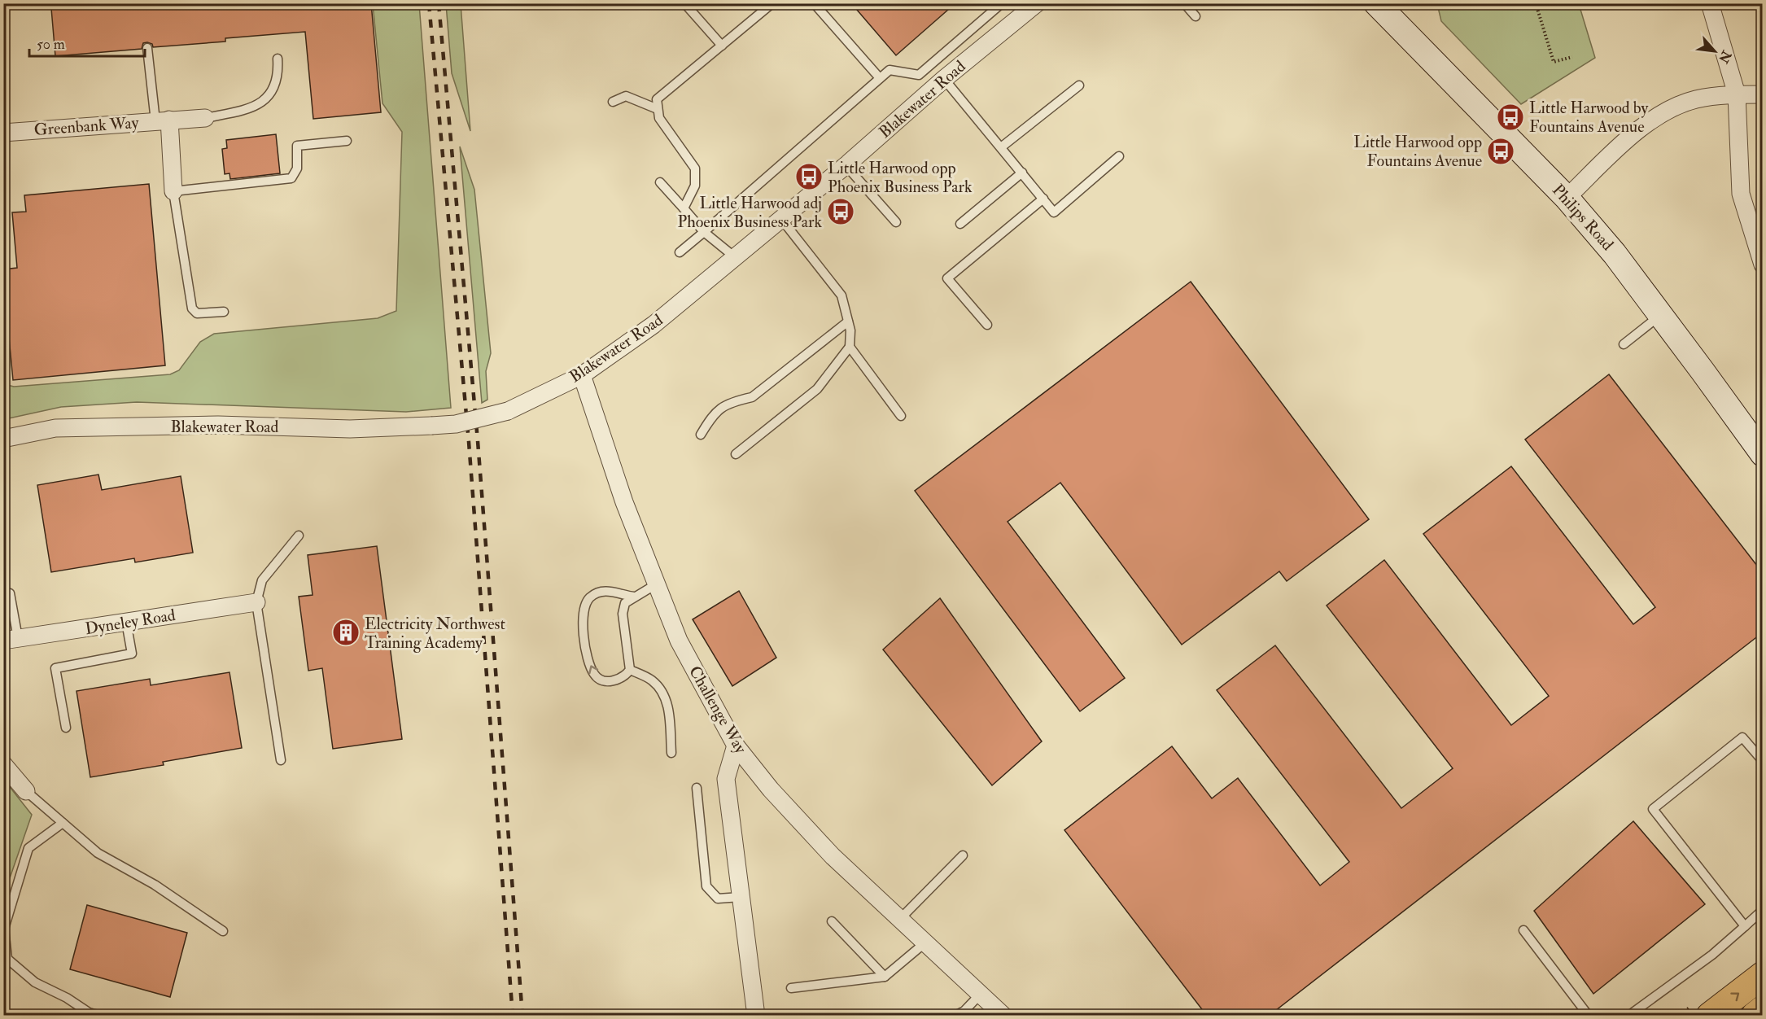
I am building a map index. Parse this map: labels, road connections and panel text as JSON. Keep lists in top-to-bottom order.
{
  "streets": {
    "street": [
      "Blakewater Road",
      "Greenbank Way",
      "Philips Road",
      "Dyneley Road",
      "Challenge Way"
    ]
  },
  "crossings": [
    ["Blakewater Road", "Challenge Way"]
  ],
  "places": {
    "bus stop": [
      "Little Harwood by Fountains Avenue",
      "Little Harwood opp Fountains Avenue",
      "Little Harwood opp Phoenix Business Park",
      "Little Harwood adj Phoenix Business Park"
    ],
    "building": ["Electricity Northwest Training Academy"]
  },
  "scale_bar": "50 m",
  "north": "bottom right"
}
